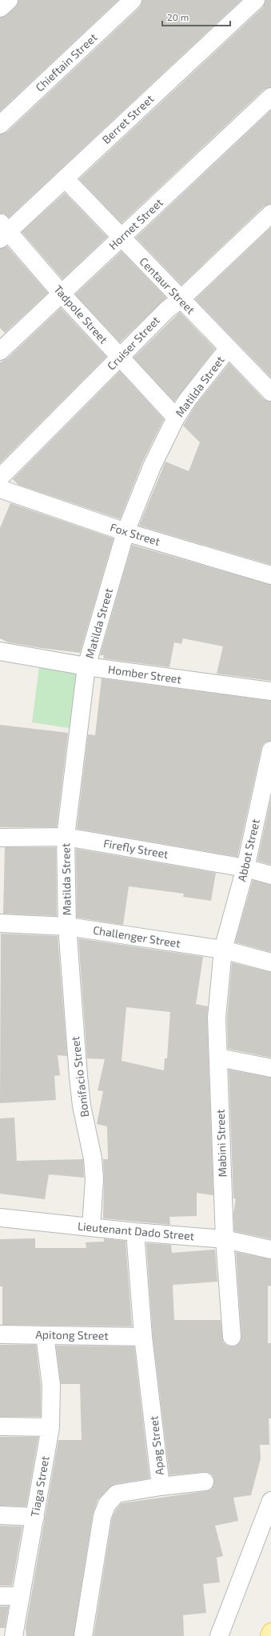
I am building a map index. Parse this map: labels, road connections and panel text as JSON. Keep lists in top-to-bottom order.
{
  "streets": {
    "street": [
      "Chieftain Street",
      "Berret Street",
      "Hornet Street",
      "Centaur Street",
      "Tadpole Street",
      "Cruiser Street",
      "Matilda Street",
      "Fox Street",
      "Homber Street",
      "Firefly Street",
      "Abbot Street",
      "Challenger Street",
      "Bonifacio Street",
      "Mabini Street",
      "Lieutenant Dado Street",
      "Apitong Street",
      "Apag Street",
      "Tiaga Street"
    ]
  },
  "crossings": [
    ["Berret Street", "Centaur Street"],
    ["Berret Street", "Tadpole Street"],
    ["Hornet Street", "Centaur Street"],
    ["Hornet Street", "Tadpole Street"],
    ["Centaur Street", "Cruiser Street"],
    ["Centaur Street", "Matilda Street"],
    ["Tadpole Street", "Cruiser Street"],
    ["Tadpole Street", "Matilda Street"],
    ["Matilda Street", "Fox Street"],
    ["Matilda Street", "Homber Street"],
    ["Matilda Street", "Firefly Street"],
    ["Matilda Street", "Challenger Street"],
    ["Matilda Street", "Bonifacio Street"],
    ["Firefly Street", "Abbot Street"],
    ["Abbot Street", "Challenger Street"],
    ["Abbot Street", "Mabini Street"],
    ["Challenger Street", "Bonifacio Street"],
    ["Challenger Street", "Mabini Street"],
    ["Bonifacio Street", "Lieutenant Dado Street"],
    ["Mabini Street", "Lieutenant Dado Street"],
    ["Lieutenant Dado Street", "Apag Street"],
    ["Apitong Street", "Apag Street"],
    ["Apitong Street", "Tiaga Street"]
  ],
  "scale_bar": "20 m"
}
